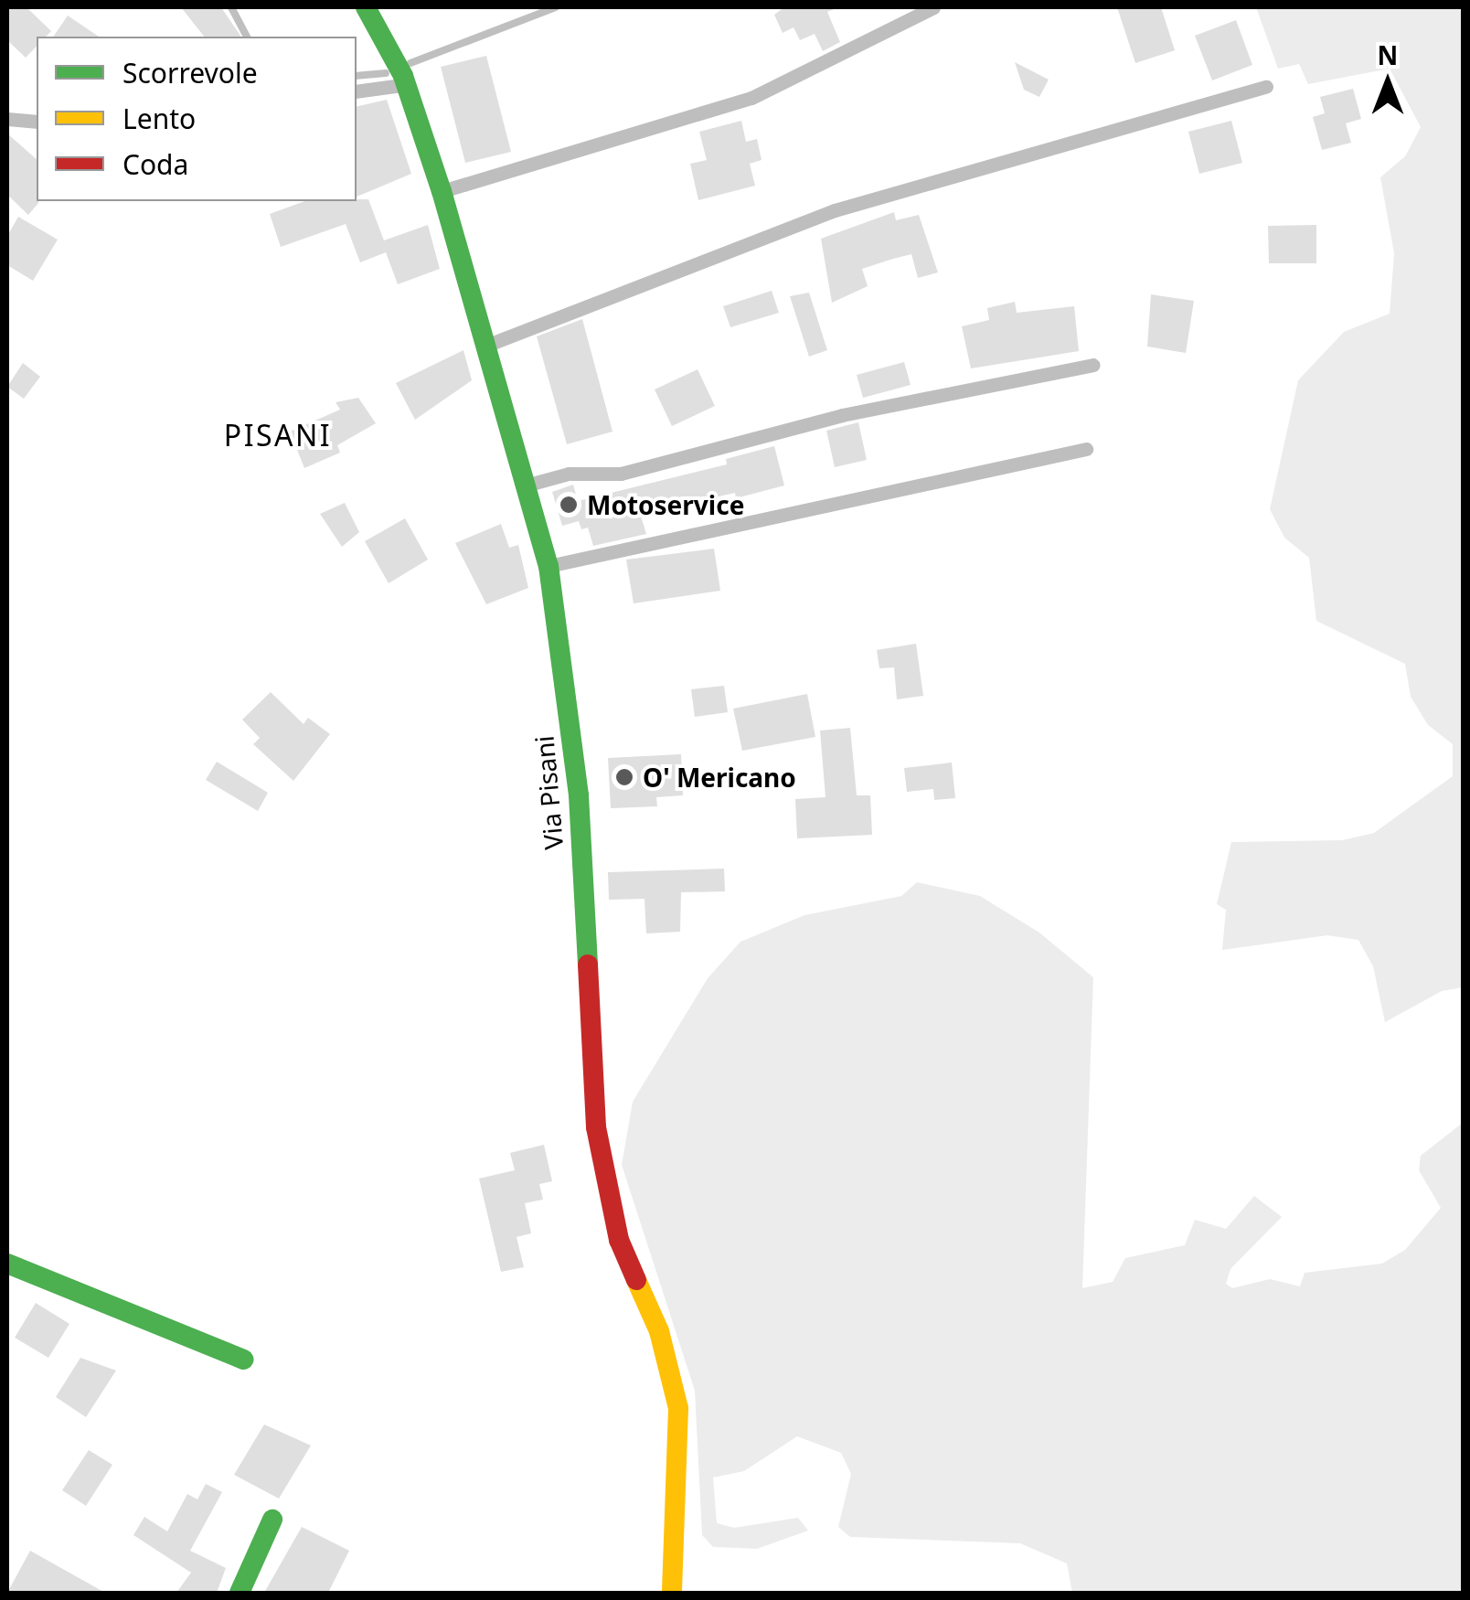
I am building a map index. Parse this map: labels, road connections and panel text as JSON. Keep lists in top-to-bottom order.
{
  "streets": {
    "street": ["Via Pisani"]
  },
  "districts": ["PISANI"],
  "places": ["Motoservice", "O' Mericano"],
  "legend": ["Scorrevole", "Lento", "Coda"],
  "north": "top"
}
